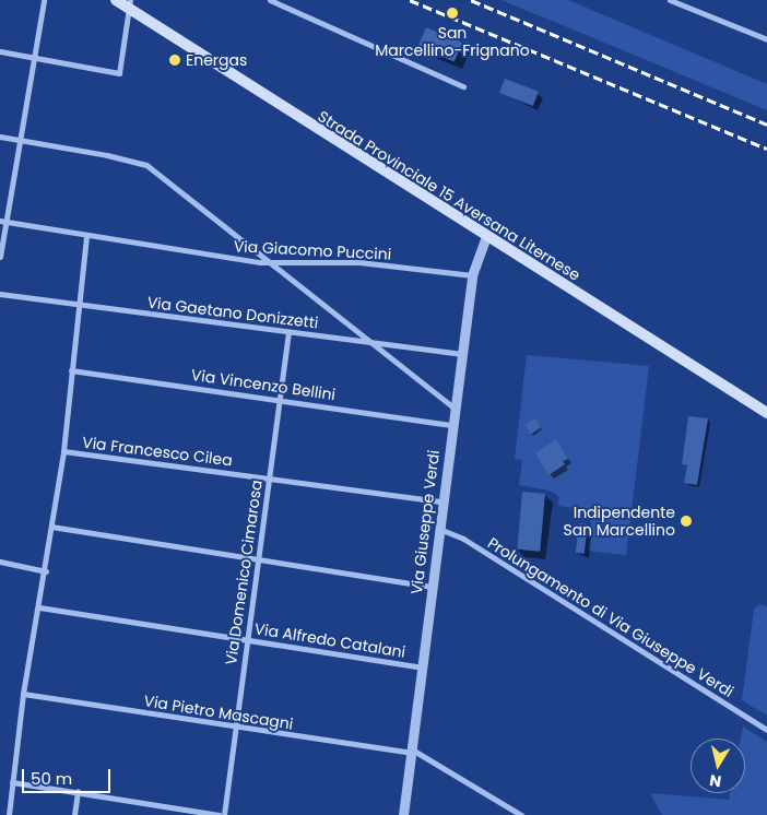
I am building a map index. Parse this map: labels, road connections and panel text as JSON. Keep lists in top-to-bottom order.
{
  "streets": {
    "main road": ["Strada Provinciale 15 Aversana Liternese"],
    "street": [
      "Via Giacomo Puccini",
      "Via Gaetano Donizzetti",
      "Via Vincenzo Bellini",
      "Via Francesco Cilea",
      "Via Giuseppe Verdi",
      "Via Domenico Cimarosa",
      "Prolungamento di Via Giuseppe Verdi",
      "Via Alfredo Catalani",
      "Via Pietro Mascagni"
    ]
  },
  "crossings": [
    ["Strada Provinciale 15 Aversana Liternese", "Via Giuseppe Verdi"],
    ["Via Giacomo Puccini", "Via Giuseppe Verdi"],
    ["Via Gaetano Donizzetti", "Via Giuseppe Verdi"],
    ["Via Gaetano Donizzetti", "Via Domenico Cimarosa"],
    ["Via Vincenzo Bellini", "Via Giuseppe Verdi"],
    ["Via Vincenzo Bellini", "Via Domenico Cimarosa"],
    ["Via Francesco Cilea", "Via Giuseppe Verdi"],
    ["Via Francesco Cilea", "Via Domenico Cimarosa"],
    ["Via Giuseppe Verdi", "Prolungamento di Via Giuseppe Verdi"],
    ["Via Giuseppe Verdi", "Via Alfredo Catalani"],
    ["Via Giuseppe Verdi", "Via Pietro Mascagni"],
    ["Via Domenico Cimarosa", "Via Alfredo Catalani"],
    ["Via Domenico Cimarosa", "Via Pietro Mascagni"]
  ],
  "places": ["San Marcellino-Frignano", "Energas", "Indipendente San Marcellino"],
  "scale_bar": "50 m",
  "north": "bottom"
}
